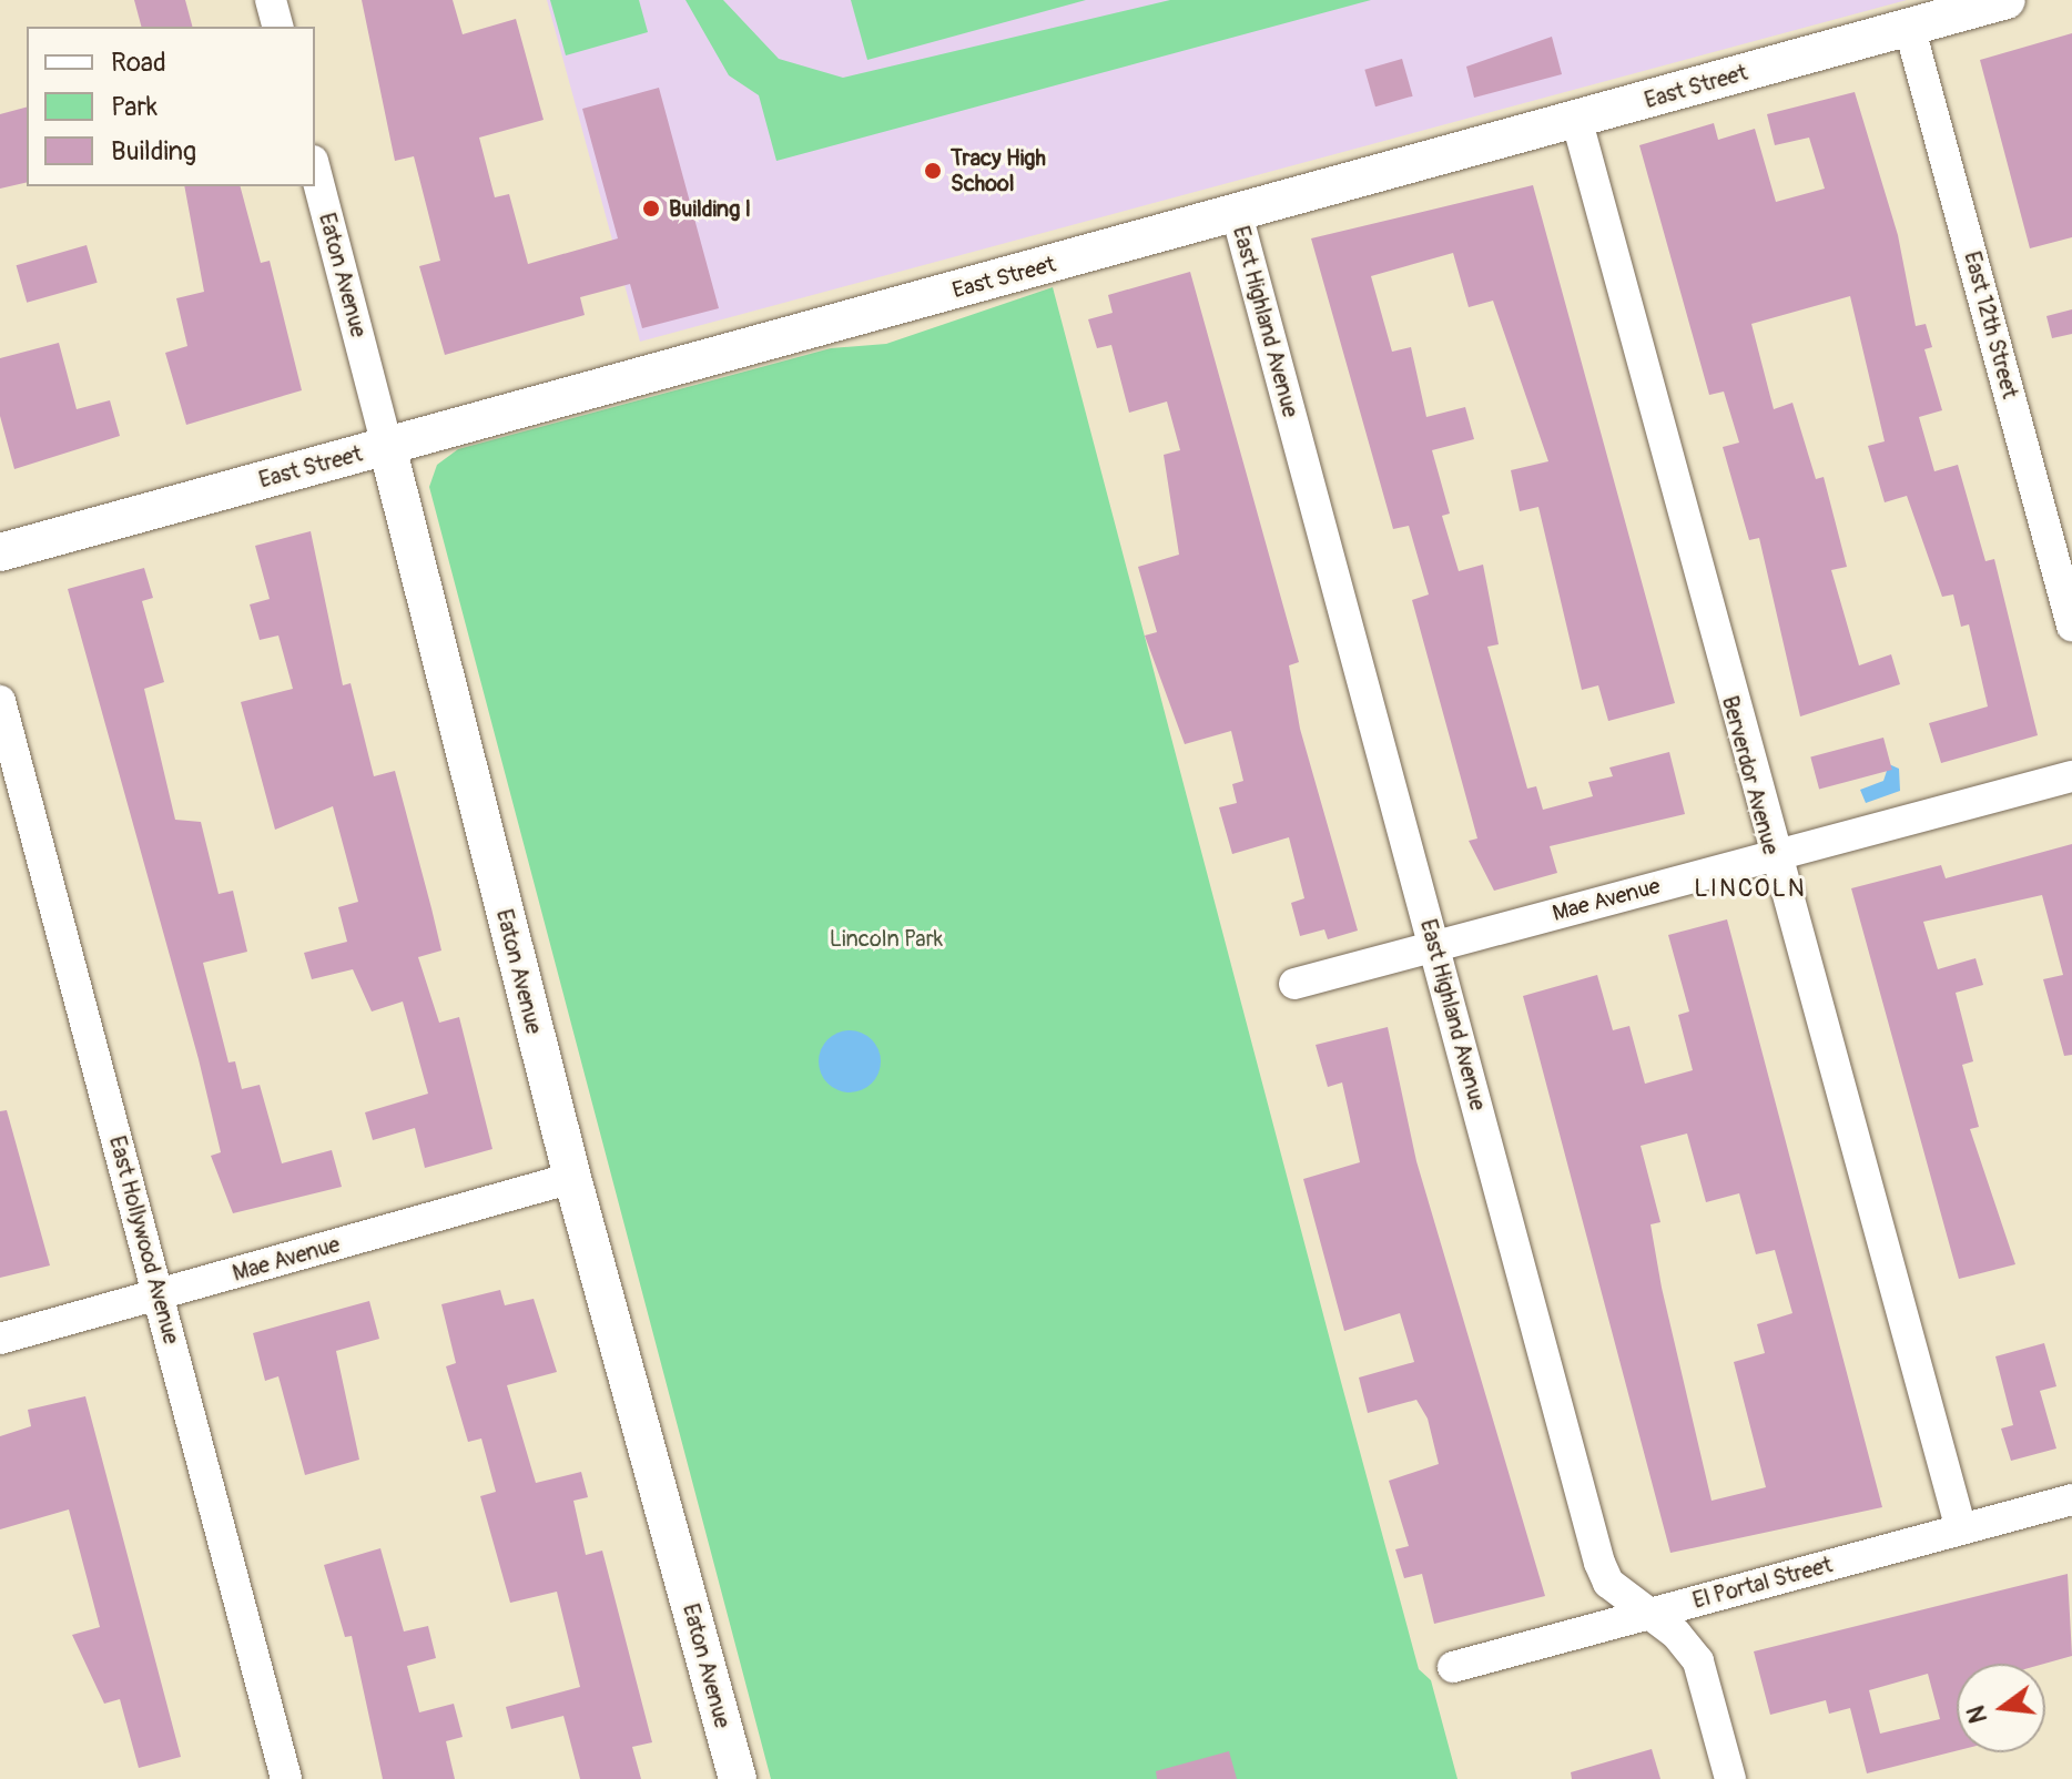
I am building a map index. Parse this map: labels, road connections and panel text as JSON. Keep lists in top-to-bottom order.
{
  "streets": {
    "street": [
      "East Street",
      "Eaton Avenue",
      "East Highland Avenue",
      "East 12th Street",
      "Berverdor Avenue",
      "Mae Avenue",
      "East Hollywood Avenue",
      "El Portal Street"
    ]
  },
  "crossings": [
    ["East Street", "Eaton Avenue"],
    ["East Street", "East Highland Avenue"],
    ["East Street", "East 12th Street"],
    ["East Street", "Berverdor Avenue"],
    ["Eaton Avenue", "Mae Avenue"],
    ["East Highland Avenue", "Mae Avenue"],
    ["East Highland Avenue", "El Portal Street"],
    ["Berverdor Avenue", "Mae Avenue"],
    ["Berverdor Avenue", "El Portal Street"],
    ["Mae Avenue", "East Hollywood Avenue"]
  ],
  "districts": ["LINCOLN"],
  "parks": ["Lincoln Park"],
  "places": ["Tracy High School", "Building I"],
  "legend": ["Road", "Park", "Building"],
  "north": "left"
}
